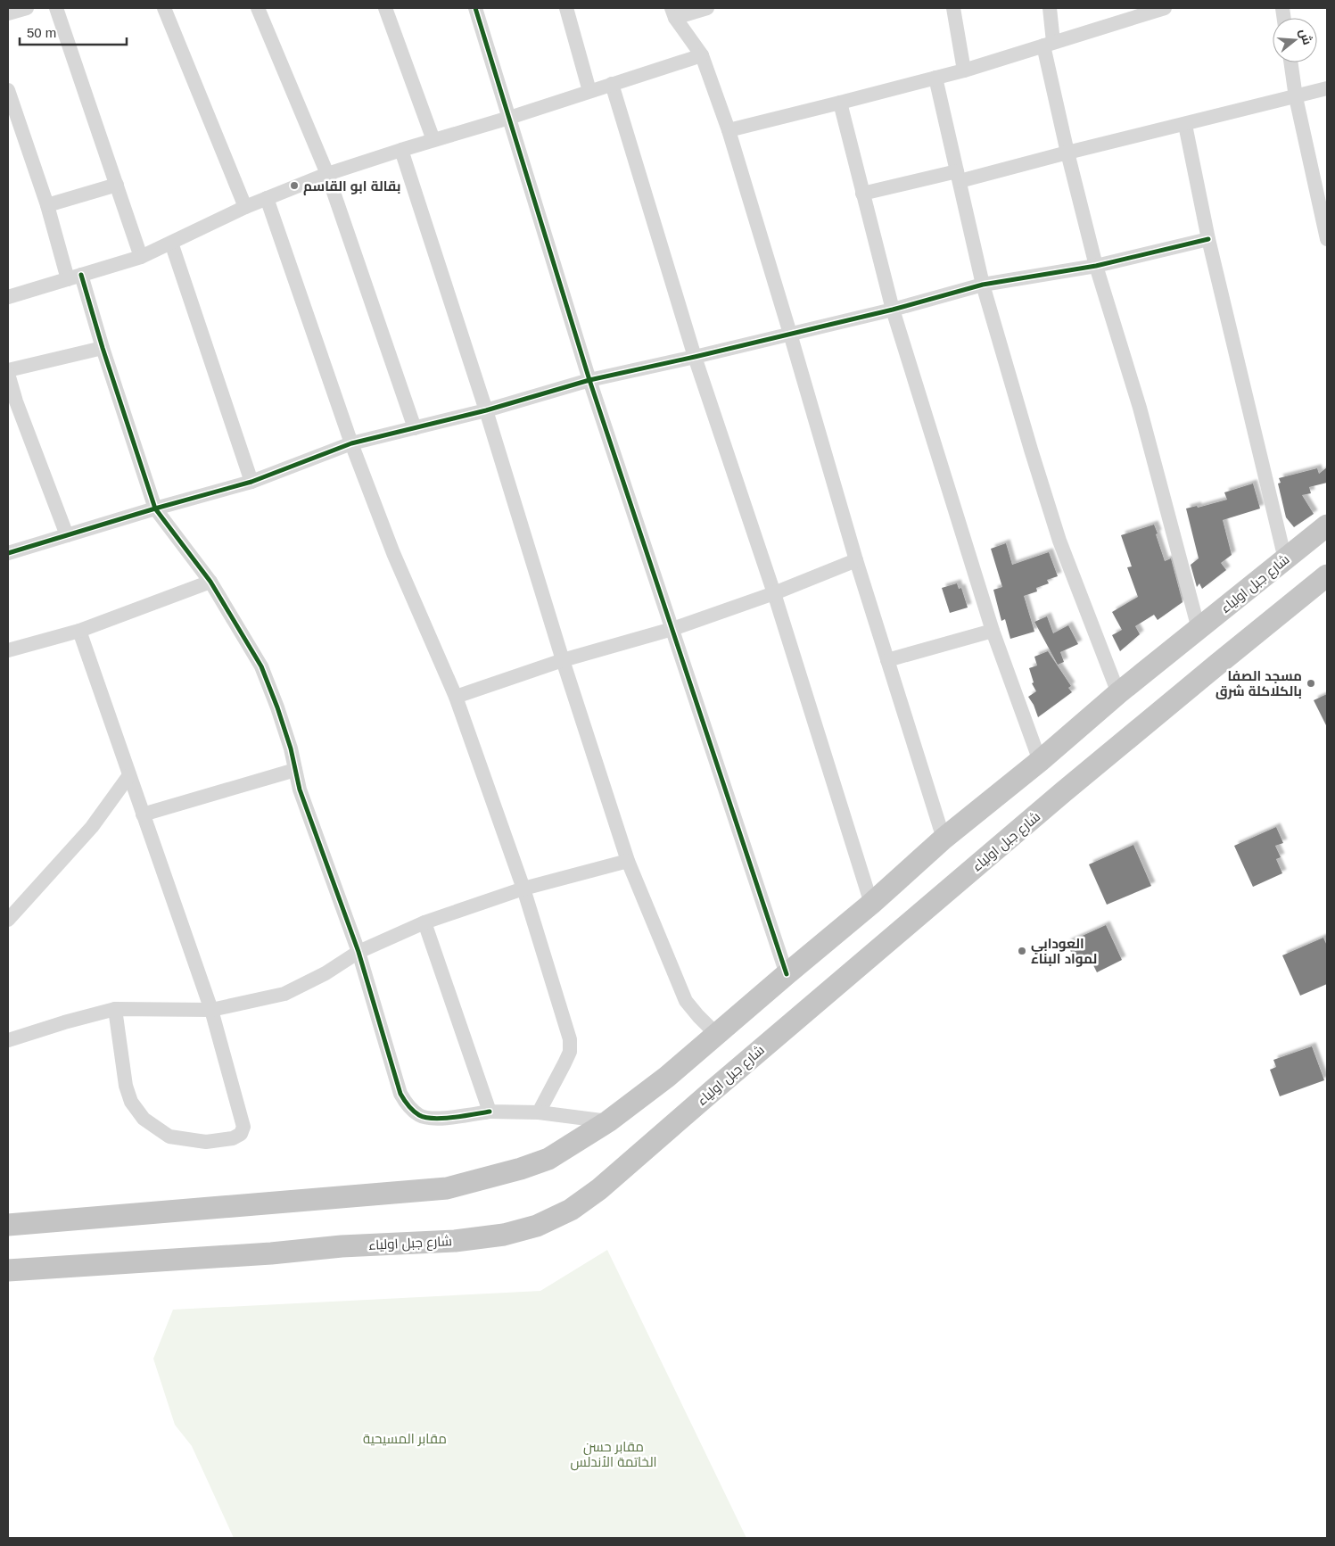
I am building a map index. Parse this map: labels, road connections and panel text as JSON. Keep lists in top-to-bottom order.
{
  "streets": {
    "highway": ["شارع جبل اولياء"]
  },
  "parks": ["مقابر المسيحية", "مقابر حسن الخاتمة الأندلس"],
  "places": ["بقالة ابو القاسم", "مسجد الصفا بالكلاكلة شرق", "العودابي لمواد البناء"],
  "scale_bar": "50 m",
  "north": "right"
}
